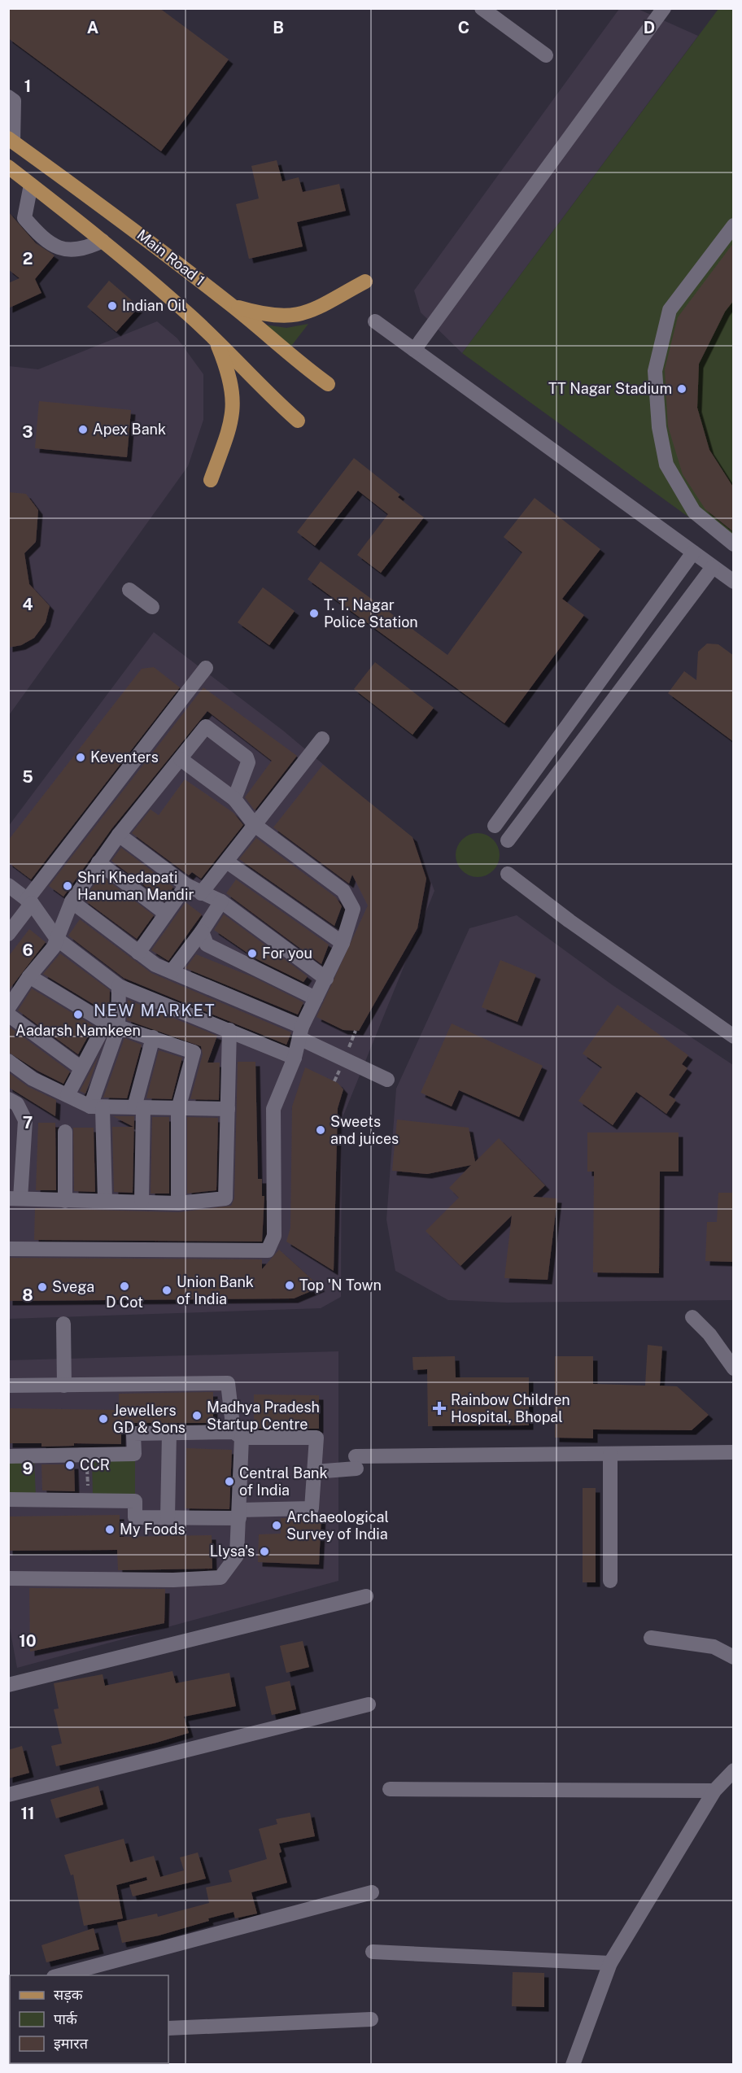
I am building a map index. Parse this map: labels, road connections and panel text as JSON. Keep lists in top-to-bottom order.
{
  "streets": {
    "main road": ["Main Road 1"]
  },
  "districts": ["NEW MARKET"],
  "places": {
    "other": [
      "Indian Oil",
      "TT Nagar Stadium",
      "Apex Bank",
      "T. T. Nagar Police Station",
      "Keventers",
      "Shri Khedapati Hanuman Mandir",
      "For you",
      "Aadarsh Namkeen",
      "Sweets and juices",
      "Top 'N Town",
      "D Cot",
      "Svega",
      "Union Bank of India",
      "Madhya Pradesh Startup Centre",
      "Jewellers GD & Sons",
      "CCR",
      "Central Bank of India",
      "Archaeological Survey of India",
      "My Foods",
      "Llysa's"
    ],
    "health": ["Rainbow Children Hospital, Bhopal"]
  },
  "legend": ["सड़क", "पार्क", "इमारत"],
  "grid": {
    "columns": [
      "A",
      "B",
      "C",
      "D"
    ],
    "rows": [
      "1",
      "2",
      "3",
      "4",
      "5",
      "6",
      "7",
      "8",
      "9",
      "10",
      "11"
    ]
  }
}
